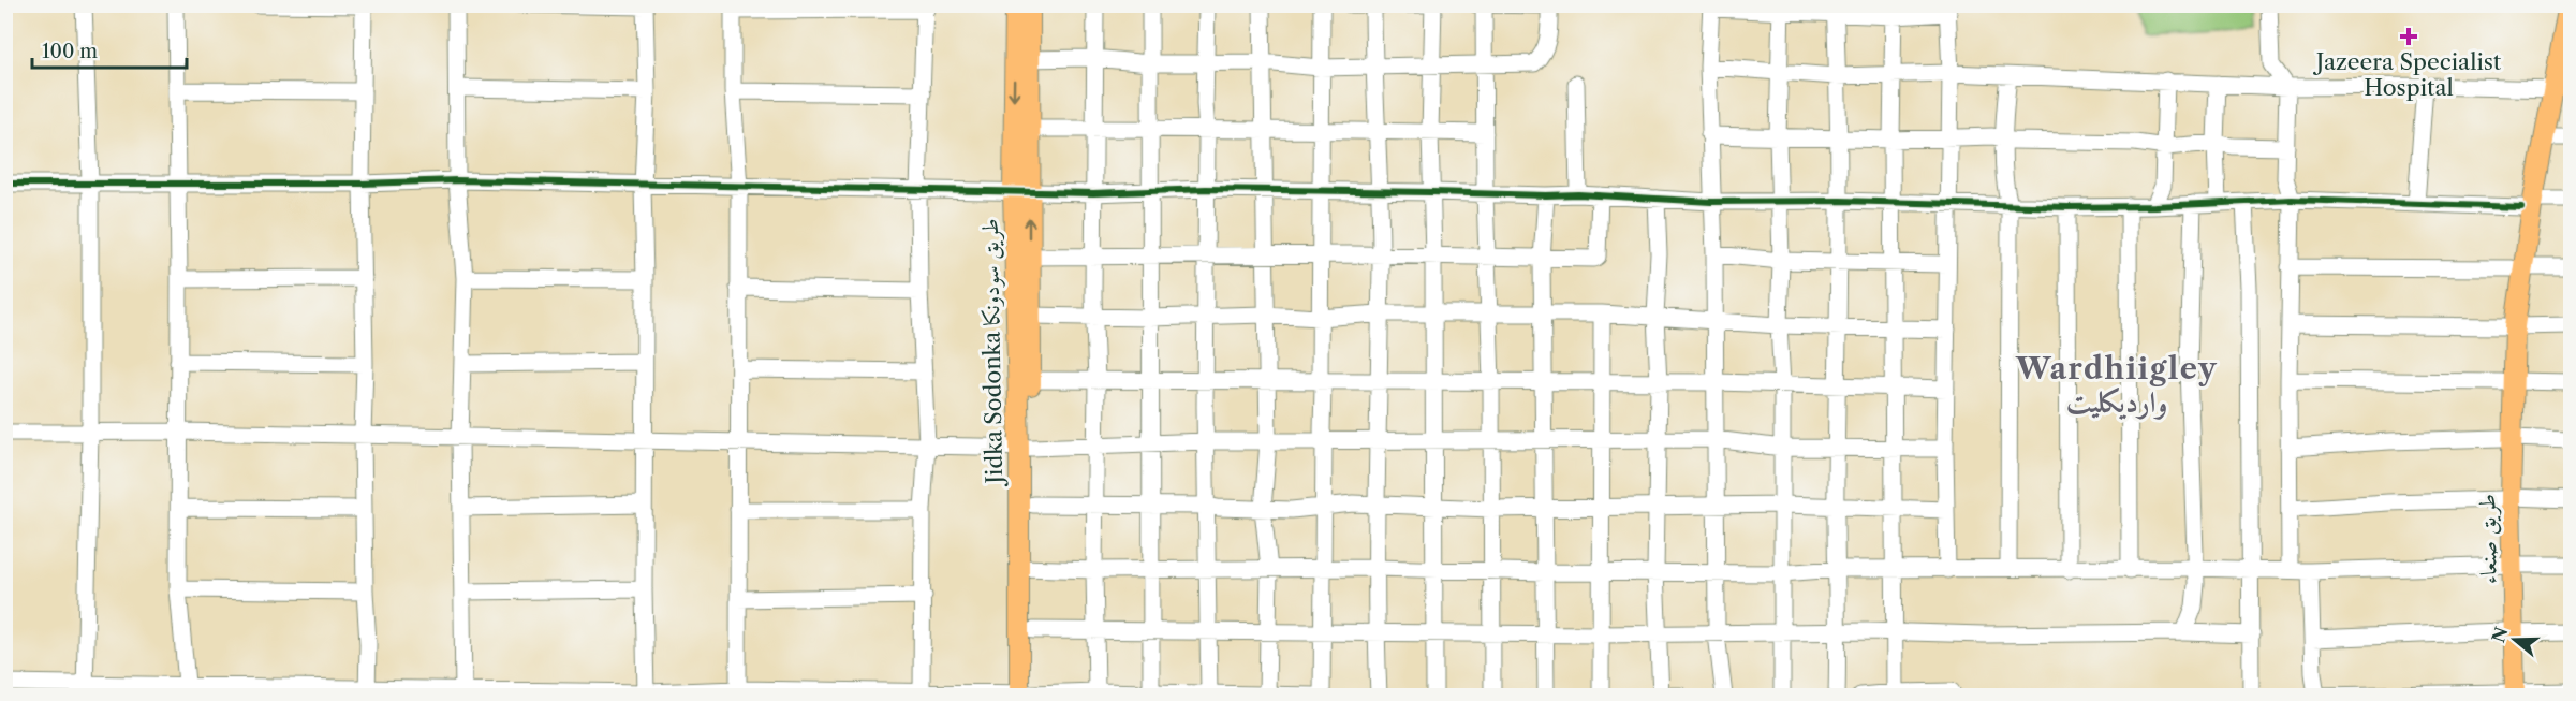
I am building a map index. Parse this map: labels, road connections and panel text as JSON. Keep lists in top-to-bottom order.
{
  "streets": {
    "main road": ["Jidka Sodonka طريق سودونكا", "طريق صنعاء"]
  },
  "districts": ["Wardhiigley وارديكليت"],
  "places": {
    "health": ["Jazeera Specialist Hospital"]
  },
  "scale_bar": "100 m",
  "north": "left"
}
